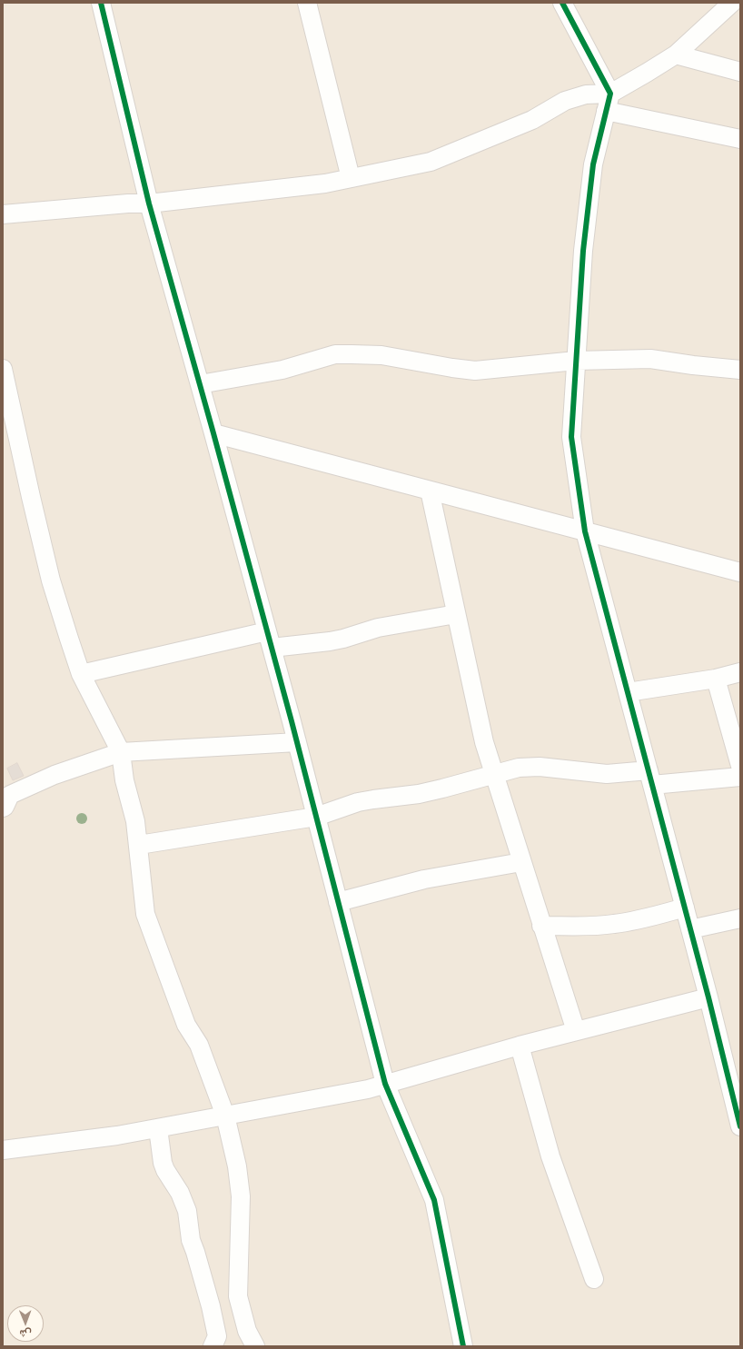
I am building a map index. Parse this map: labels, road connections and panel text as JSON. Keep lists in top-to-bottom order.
{
  "north": "bottom"
}
